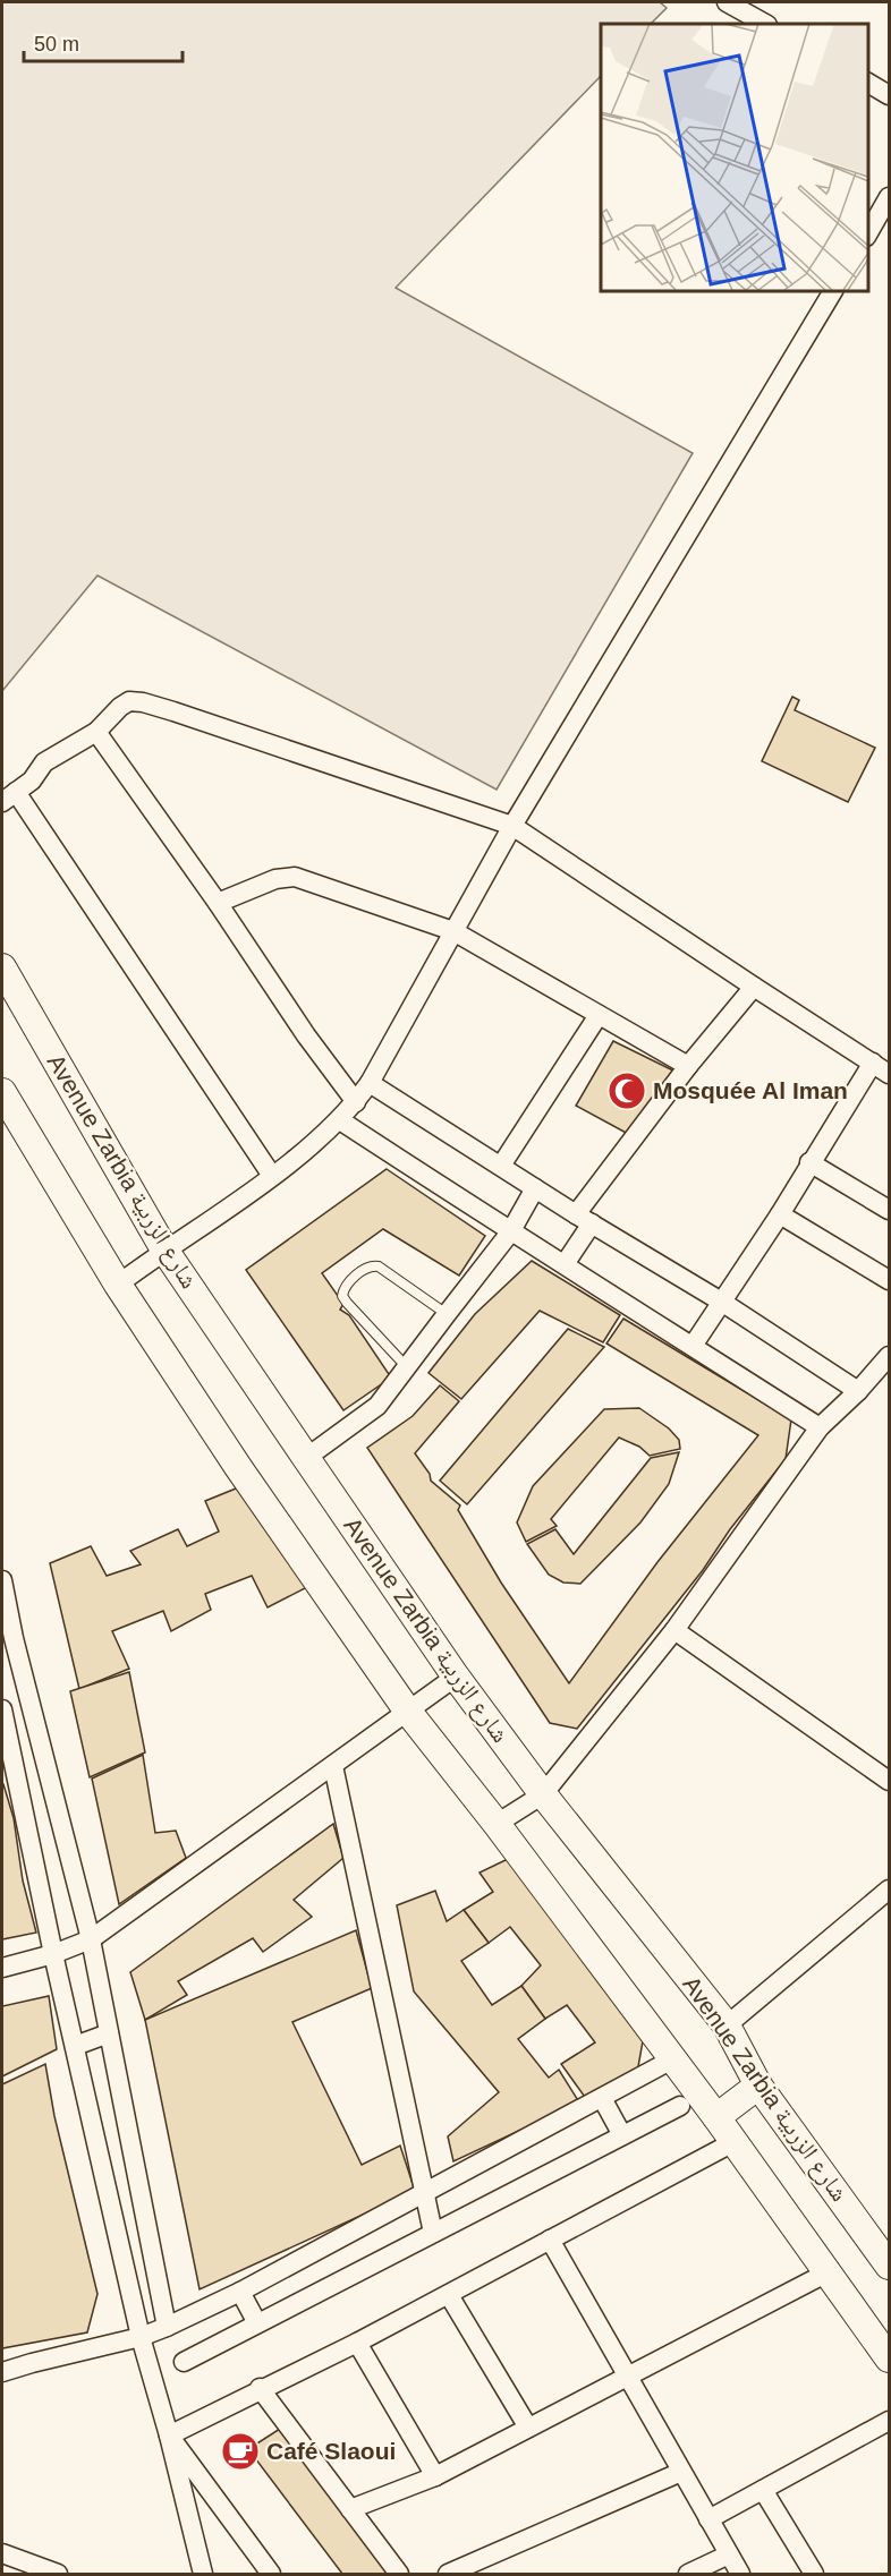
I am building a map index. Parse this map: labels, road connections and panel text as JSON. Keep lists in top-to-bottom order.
{
  "streets": {
    "main road": ["Avenue Zarbia شارع الزربية"]
  },
  "places": {
    "mosque": ["Mosquée Al Iman"],
    "cafe": ["Café Slaoui"]
  },
  "scale_bar": "50 m"
}
